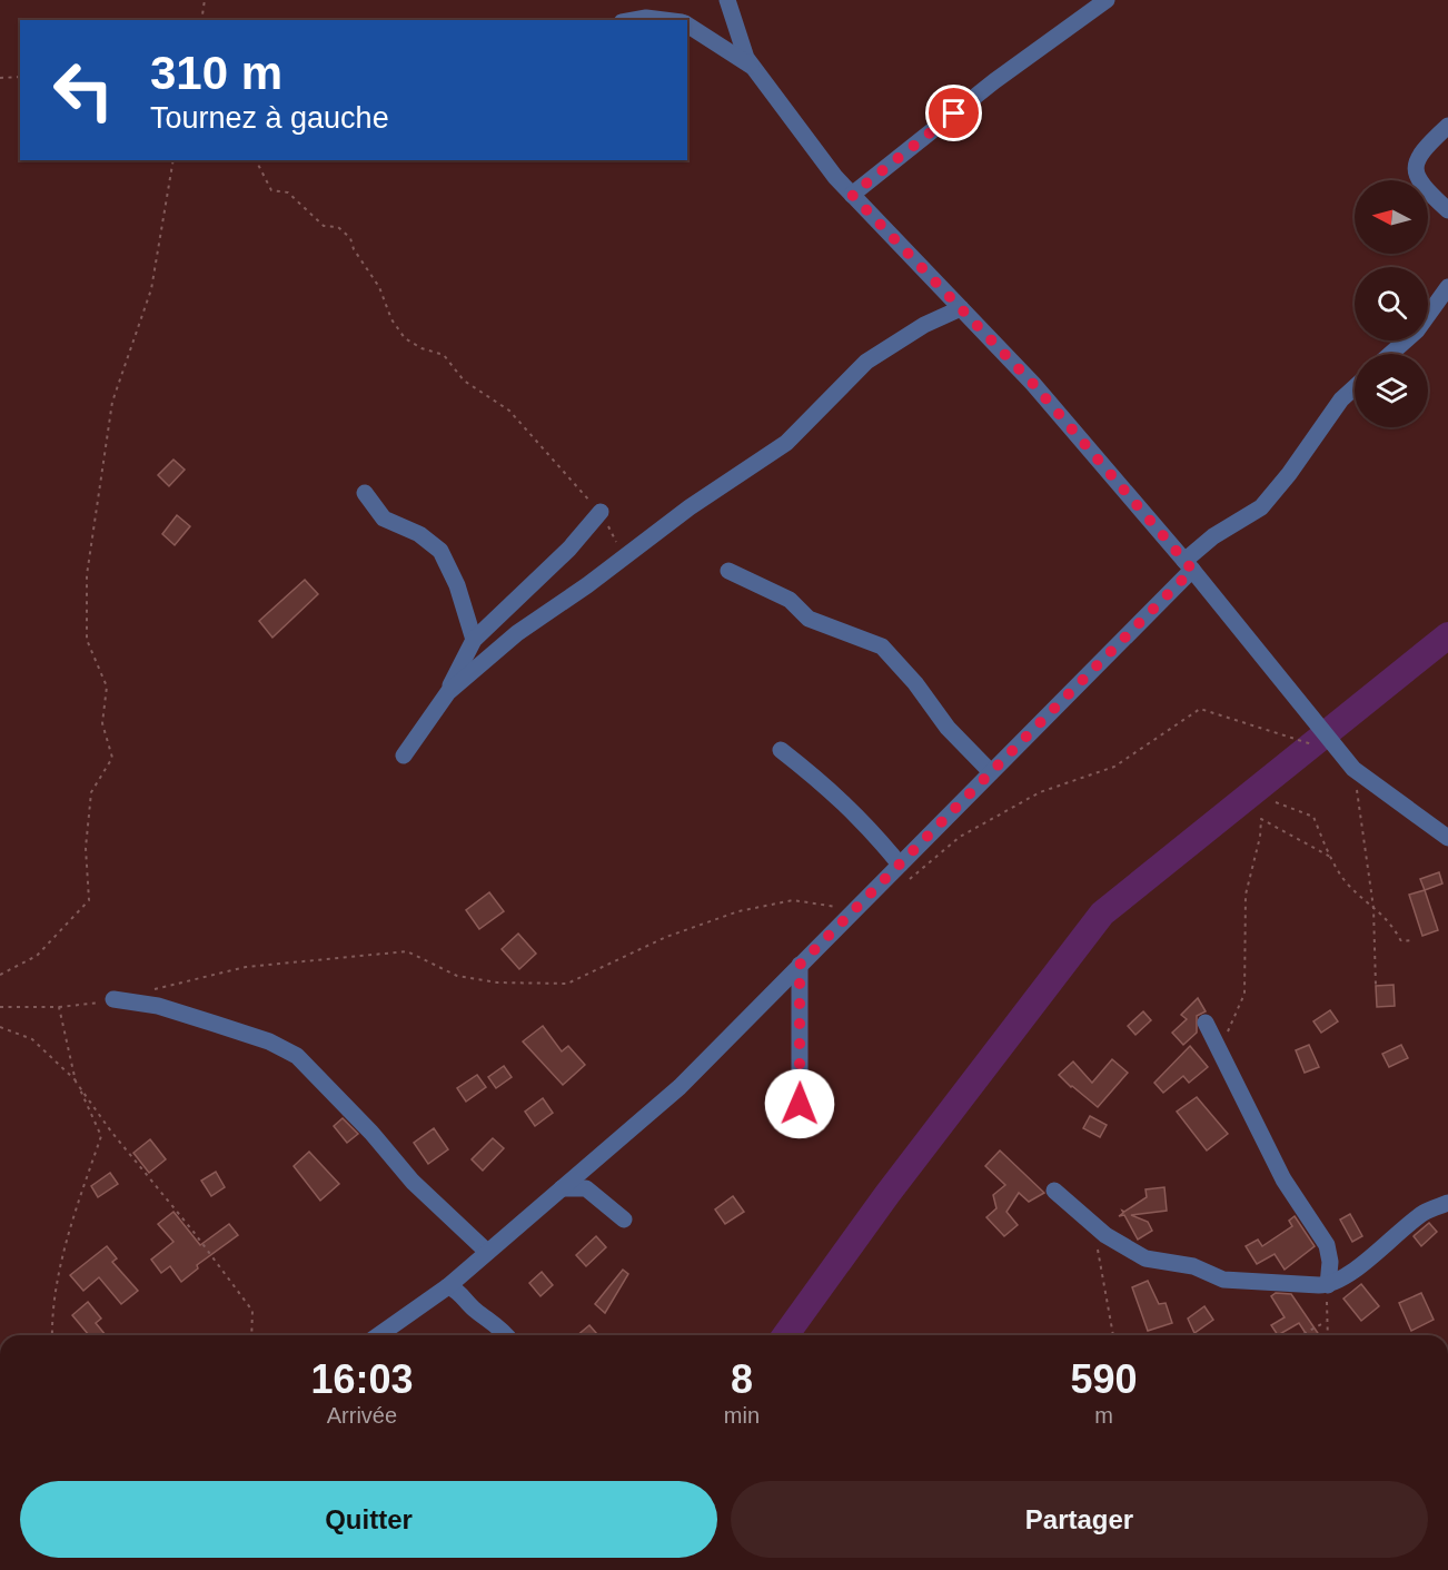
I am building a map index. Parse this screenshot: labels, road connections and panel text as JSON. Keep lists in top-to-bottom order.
{
  "north": "left",
  "page": {
    "turn": ["310 m", "Tournez à gauche"],
    "eta": [
      "16:03",
      "Arrivée",
      "8",
      "min",
      "590",
      "m"
    ],
    "buttons": ["Quitter", "Partager"]
  }
}
